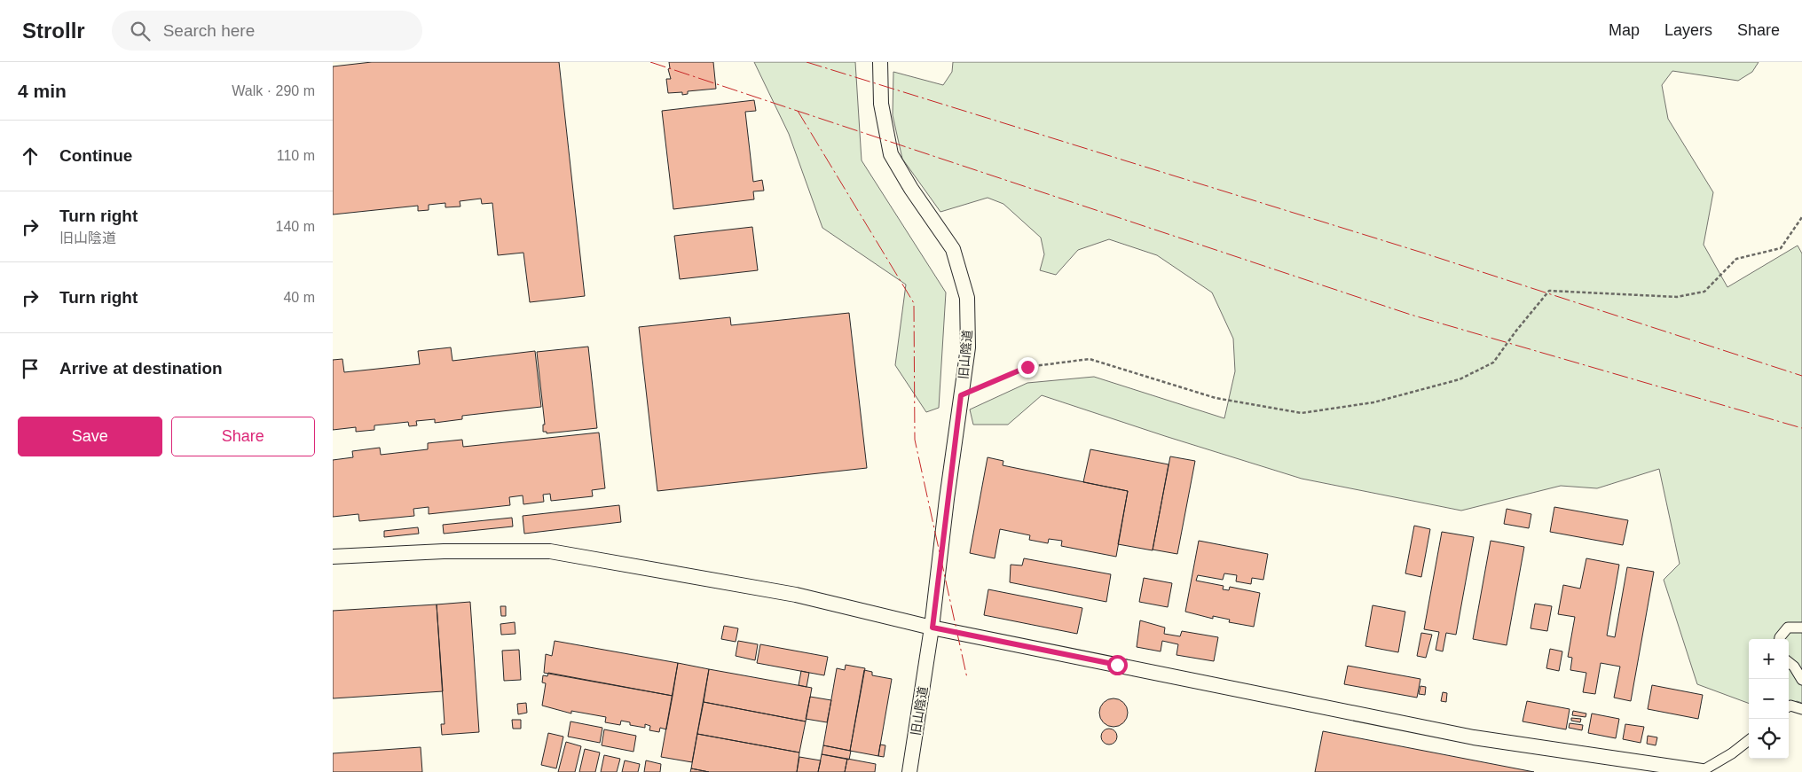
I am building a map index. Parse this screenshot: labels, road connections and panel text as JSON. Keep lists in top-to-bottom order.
{
  "streets": {
    "street": ["旧山陰道"]
  },
  "page": {
    "header": "Strollr",
    "search": "Search here",
    "nav": ["Map", "Layers", "Share"],
    "heading": ["4 min", "Walk · 290 m"],
    "list": [
      ["Continue", "110 m"],
      ["Turn right", "旧山陰道", "140 m"],
      ["Turn right", "40 m"],
      "Arrive at destination"
    ],
    "buttons": ["Save", "Share"],
    "map_buttons": ["+", "−"]
  }
}
